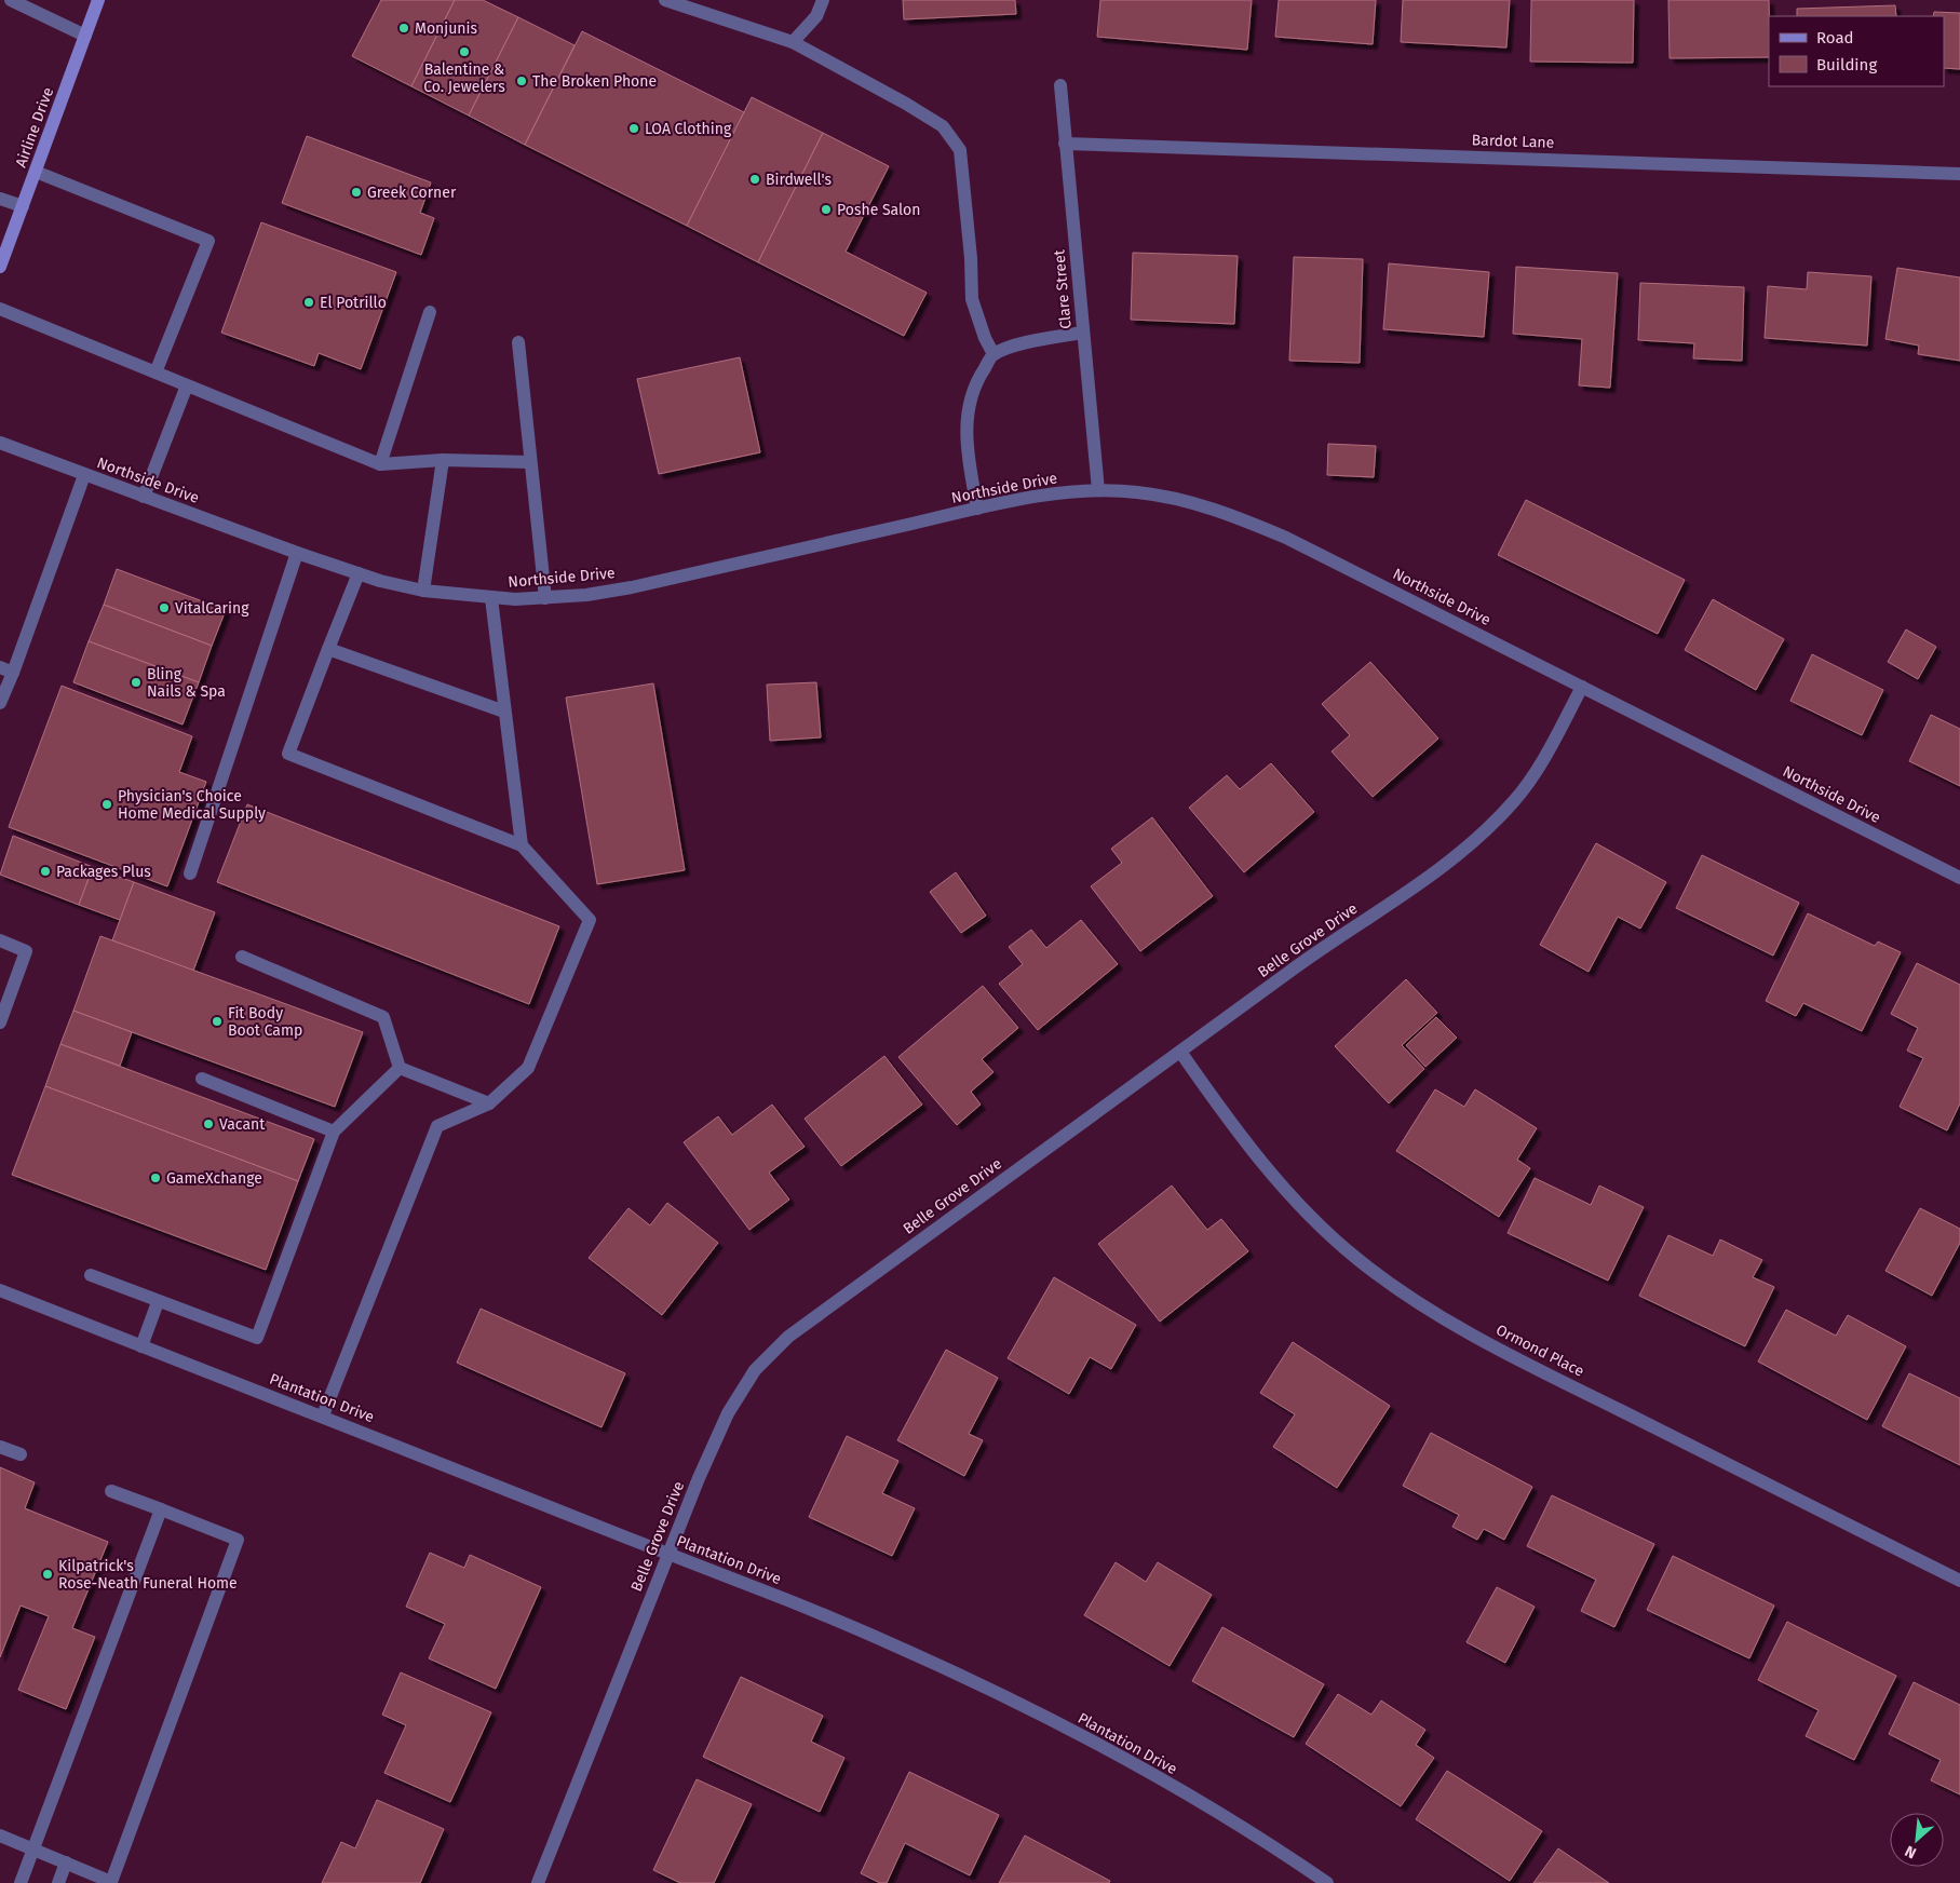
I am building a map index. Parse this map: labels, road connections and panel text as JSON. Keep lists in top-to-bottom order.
{
  "streets": {
    "main road": ["Airline Drive"],
    "street": [
      "Bardot Lane",
      "Clare Street",
      "Northside Drive",
      "Belle Grove Drive",
      "Ormond Place",
      "Plantation Drive"
    ]
  },
  "crossings": [
    ["Bardot Lane", "Clare Street"],
    ["Clare Street", "Northside Drive"],
    ["Northside Drive", "Belle Grove Drive"],
    ["Belle Grove Drive", "Ormond Place"],
    ["Belle Grove Drive", "Plantation Drive"]
  ],
  "places": [
    "Monjunis",
    "Balentine & Co. Jewelers",
    "The Broken Phone",
    "LOA Clothing",
    "Birdwell's",
    "Greek Corner",
    "Poshe Salon",
    "El Potrillo",
    "VitalCaring",
    "Bling Nails & Spa",
    "Physician's Choice Home Medical Supply",
    "Packages Plus",
    "Fit Body Boot Camp",
    "Vacant",
    "GameXchange",
    "Kilpatrick's Rose-Neath Funeral Home"
  ],
  "legend": ["Road", "Building"],
  "north": "bottom left"
}
